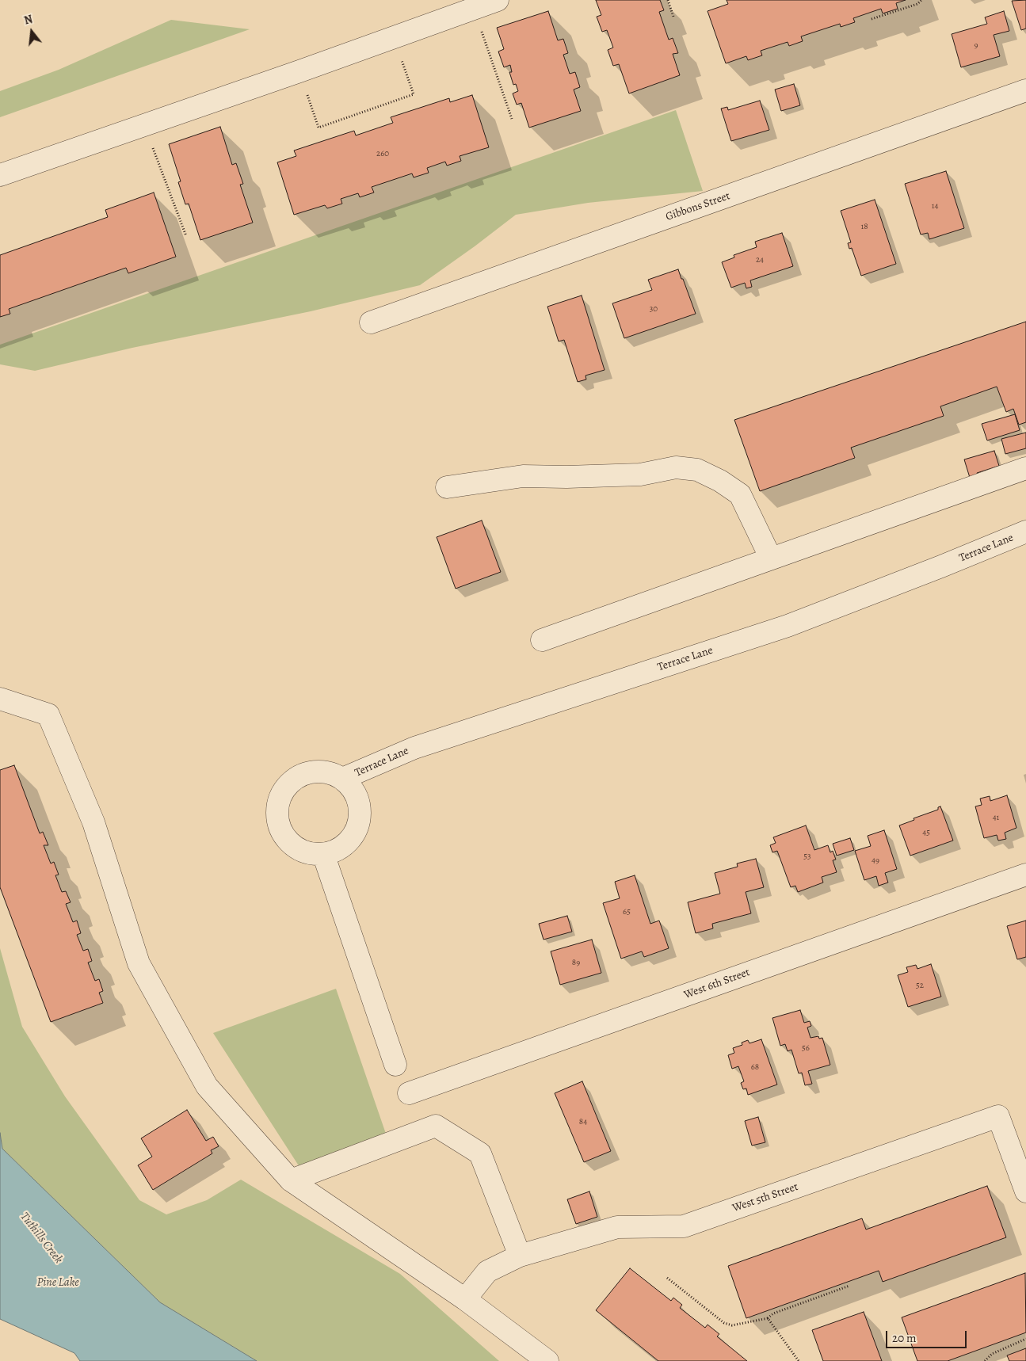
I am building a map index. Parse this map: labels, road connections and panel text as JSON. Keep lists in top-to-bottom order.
{
  "streets": {
    "street": [
      "Gibbons Street",
      "Terrace Lane",
      "West 6th Street",
      "West 5th Street"
    ]
  },
  "water": ["Tuthills Creek", "Pine Lake"],
  "house_numbers": [
    "9",
    "260",
    "14",
    "18",
    "24",
    "30",
    "41",
    "45",
    "53",
    "49",
    "65",
    "89",
    "52",
    "56",
    "68",
    "84"
  ],
  "scale_bar": "20 m",
  "north": "top"
}
